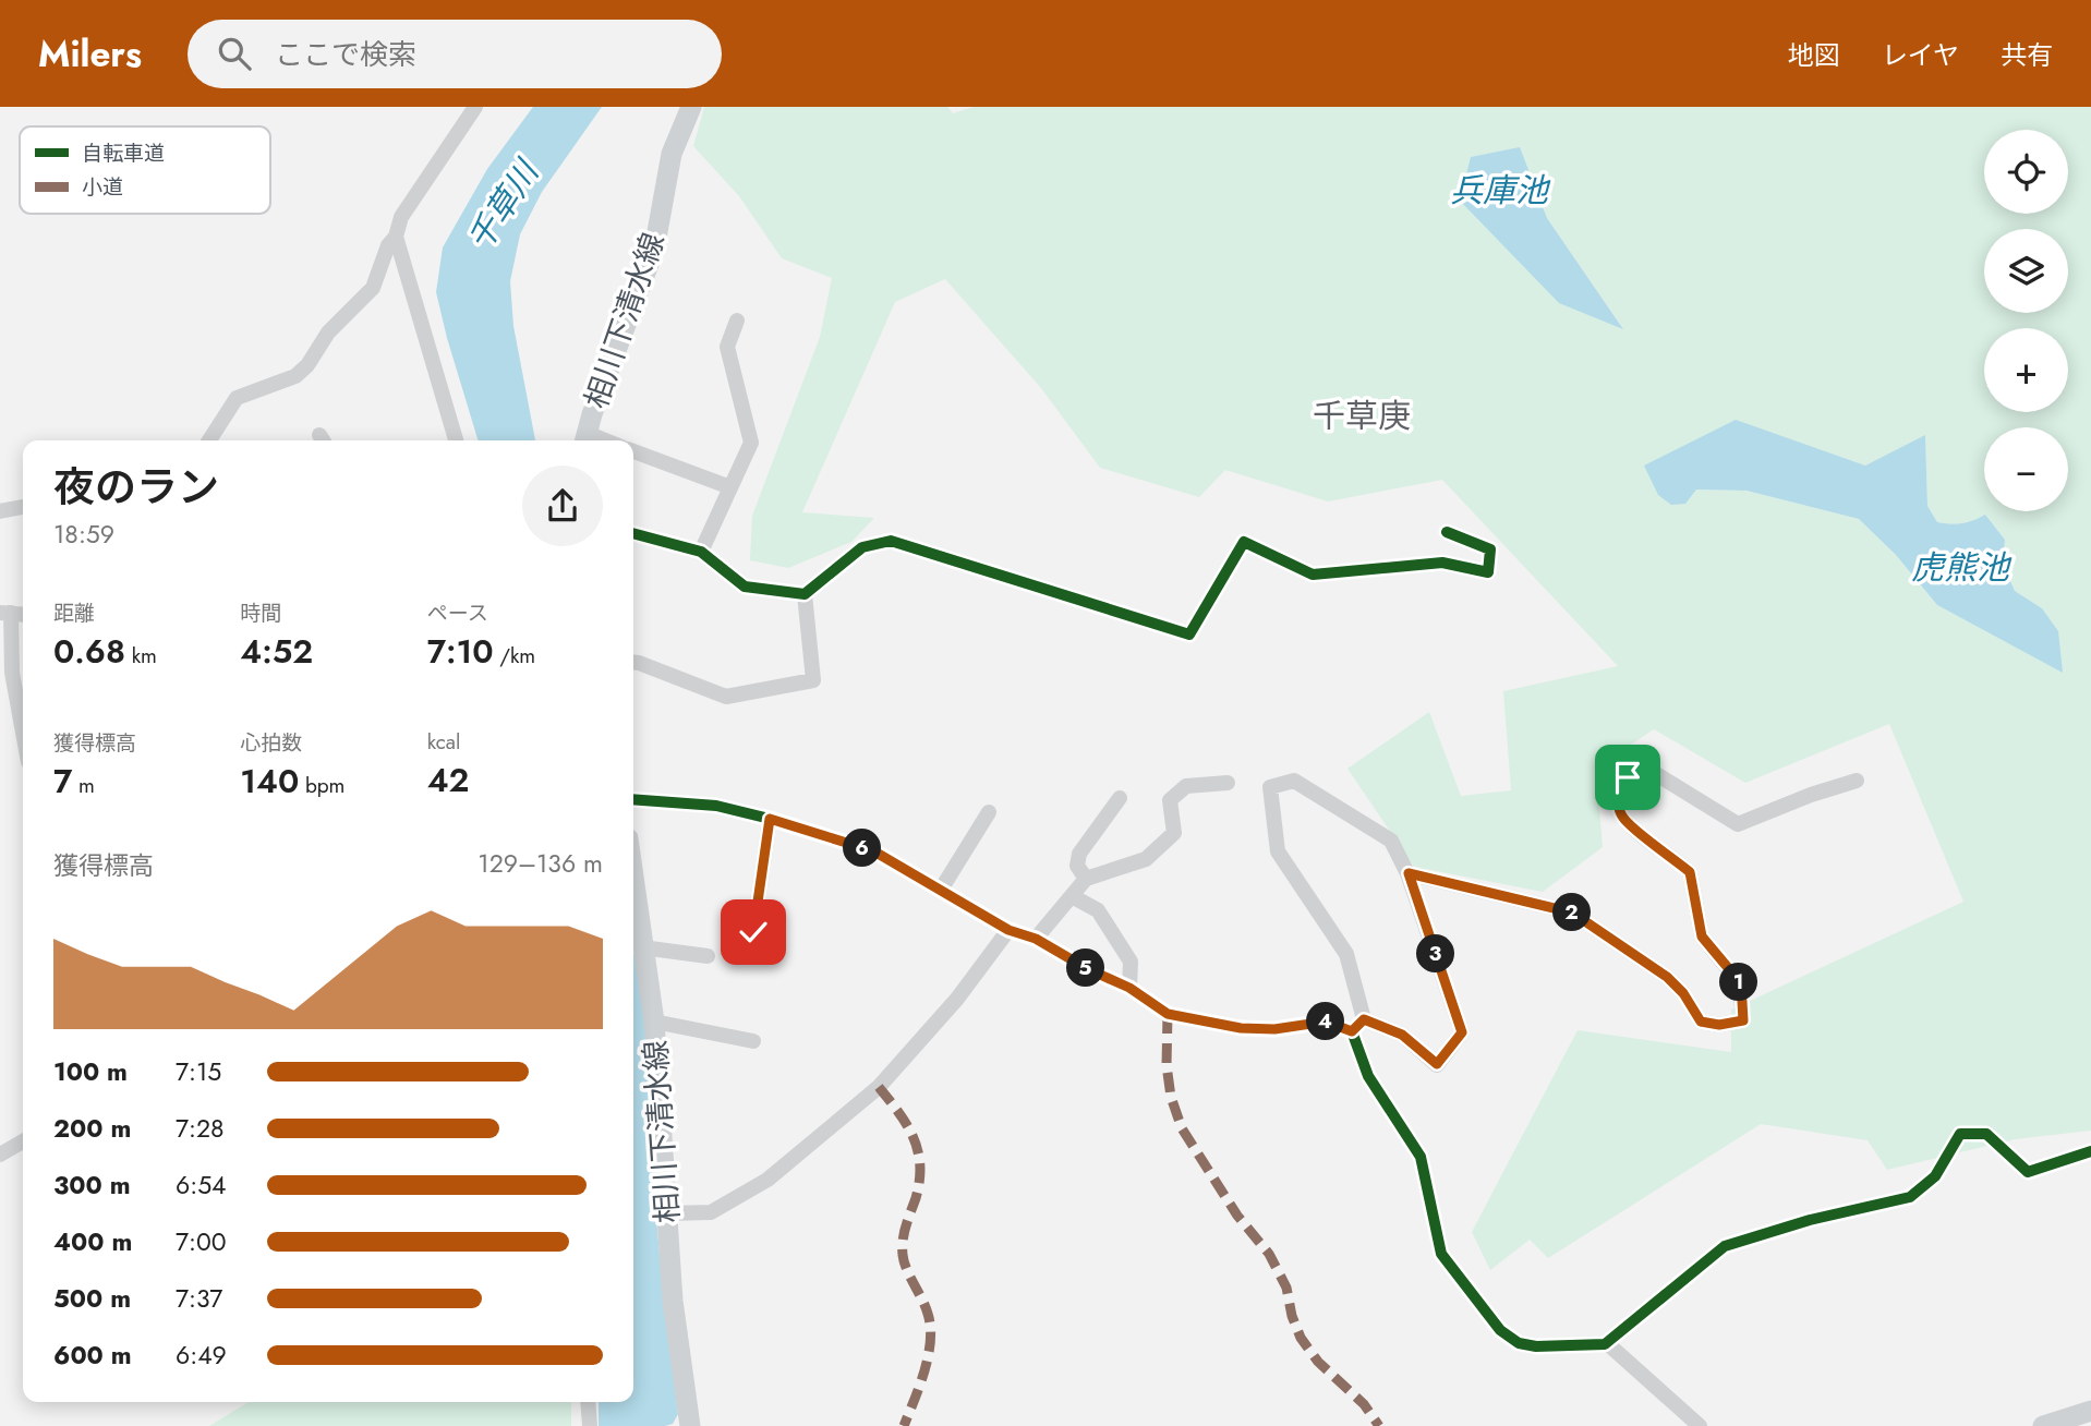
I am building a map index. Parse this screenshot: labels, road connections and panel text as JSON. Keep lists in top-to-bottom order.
{
  "streets": {
    "main road": ["相川下清水線"]
  },
  "districts": ["千草庚"],
  "water": ["兵庫池", "千草川", "虎熊池"],
  "legend": ["自転車道", "小道"],
  "page": {
    "header": "Milers",
    "search": "ここで検索",
    "nav": ["地図", "レイヤ", "共有"],
    "map_buttons": ["+", "−"],
    "heading": ["夜のラン", "18:59"],
    "stats": [
      ["距離", "0.68 km"],
      ["時間", "4:52"],
      ["ペース", "7:10 /km"],
      ["獲得標高", "7 m"],
      ["心拍数", "140 bpm"],
      ["kcal", "42"]
    ],
    "pins": [
      "6",
      "2",
      "3",
      "5",
      "1",
      "4"
    ],
    "chart": ["獲得標高", "129–136 m"],
    "list": [
      {
        "name": "100 m",
        "note": "7:15"
      },
      {
        "name": "200 m",
        "note": "7:28"
      },
      {
        "name": "300 m",
        "note": "6:54"
      },
      {
        "name": "400 m",
        "note": "7:00"
      },
      {
        "name": "500 m",
        "note": "7:37"
      },
      {
        "name": "600 m",
        "note": "6:49"
      }
    ]
  }
}
